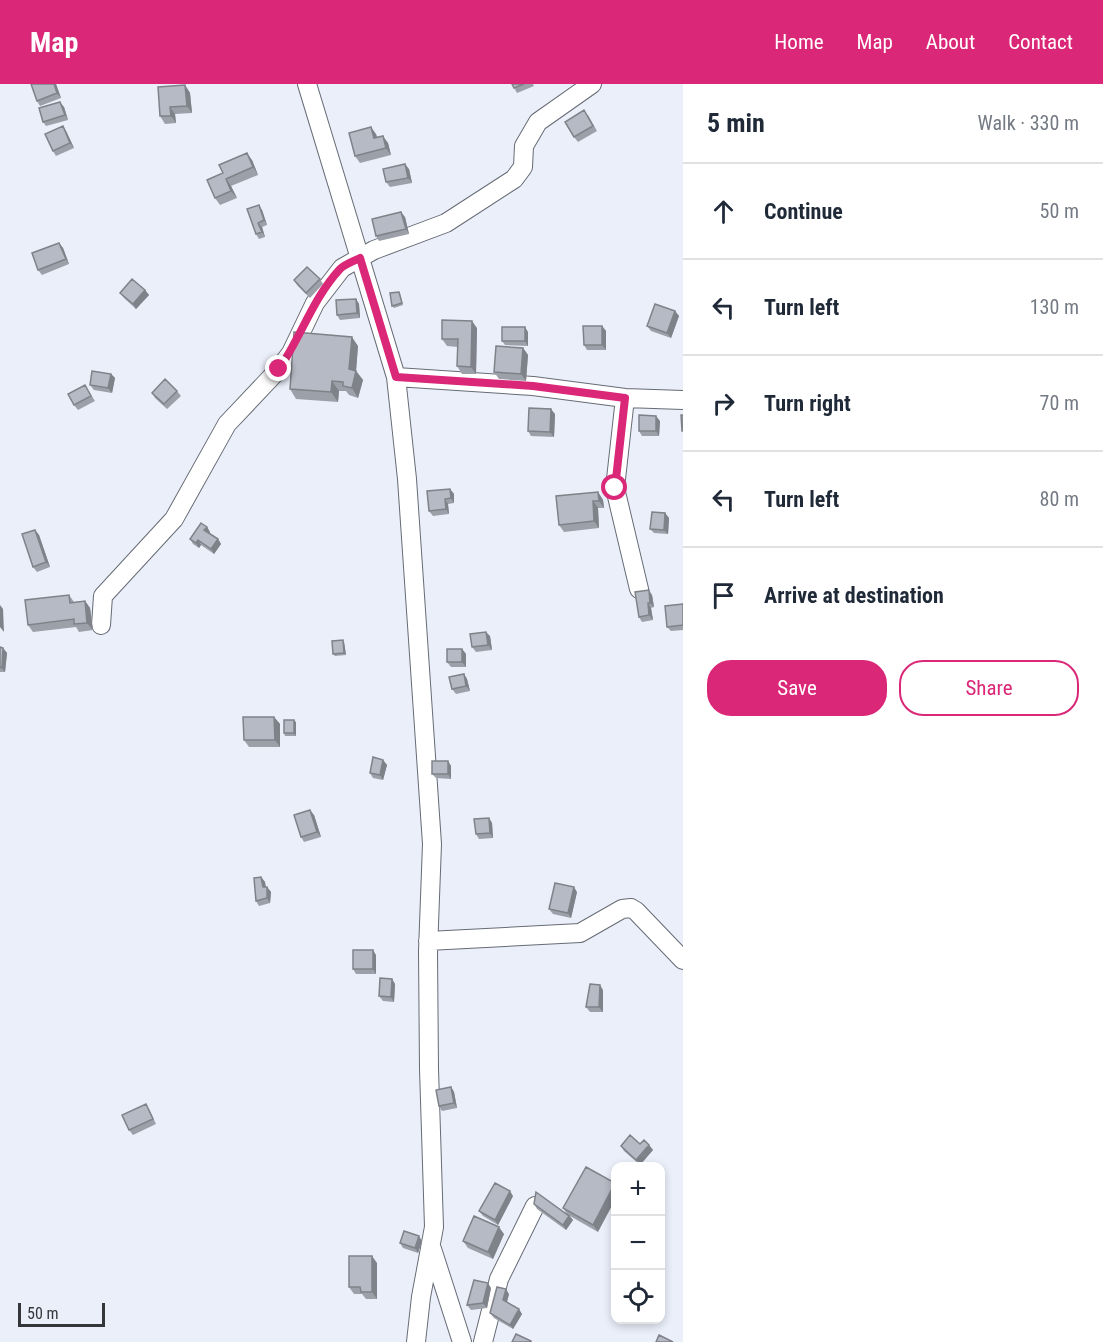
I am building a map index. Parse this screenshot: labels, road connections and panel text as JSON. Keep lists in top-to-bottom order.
{
  "scale_bar": "50 m",
  "page": {
    "header": "Map",
    "nav": [
      "Home",
      "Map",
      "About",
      "Contact"
    ],
    "heading": ["5 min", "Walk · 330 m"],
    "list": [
      ["Continue", "50 m"],
      ["Turn left", "130 m"],
      ["Turn right", "70 m"],
      ["Turn left", "80 m"],
      "Arrive at destination"
    ],
    "buttons": ["Save", "Share"],
    "map_buttons": ["+", "−"],
    "scale": "50 m"
  }
}
